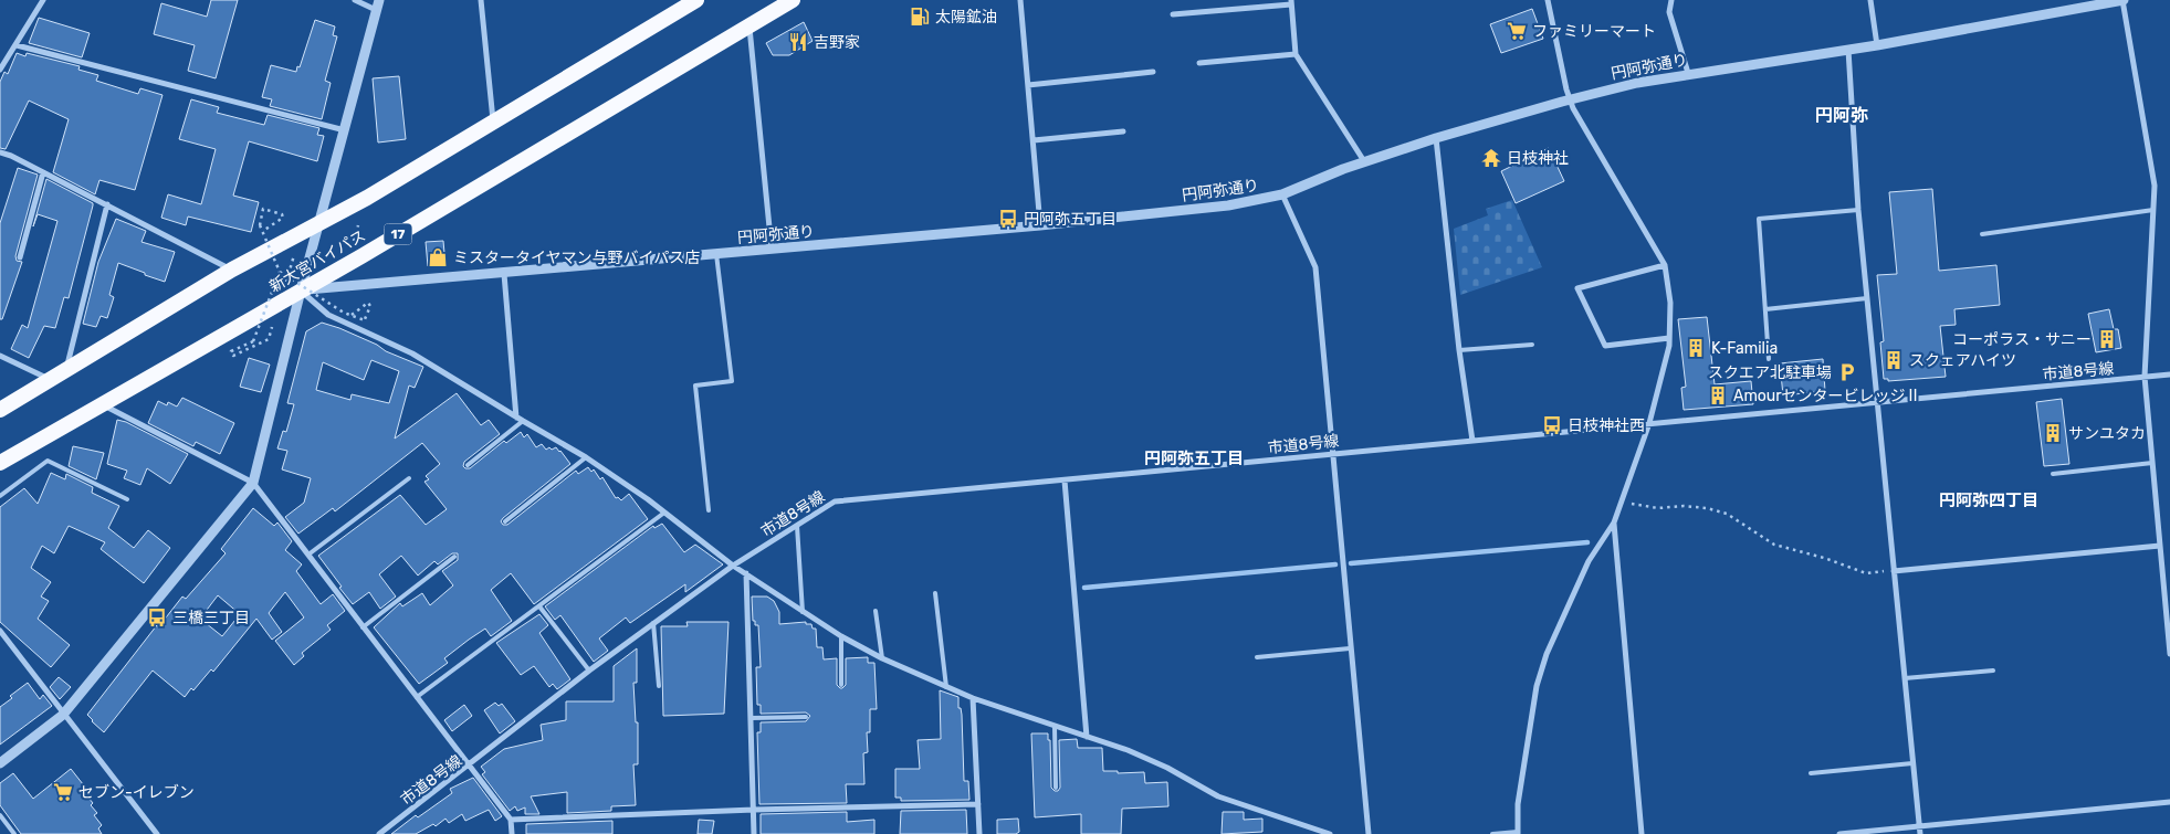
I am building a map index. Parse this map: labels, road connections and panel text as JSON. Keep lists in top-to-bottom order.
{
  "streets": {
    "highway": ["17", "新大宮バイパス"],
    "street": ["円阿弥通り", "市道8号線"]
  },
  "crossings": [
    ["円阿弥通り", "新大宮バイパス"]
  ],
  "districts": ["円阿弥", "円阿弥五丁目", "円阿弥四丁目"],
  "places": {
    "fuel station": ["太陽鉱油"],
    "supermarket": ["ファミリーマート", "セブン-イレブン"],
    "restaurant": ["吉野家"],
    "temple": ["日枝神社"],
    "bus stop": ["円阿弥五丁目", "日枝神社西", "三橋三丁目"],
    "shop": ["ミスタータイヤマン与野バイパス店"],
    "building": [
      "コーポラス・サニー",
      "K-Familia",
      "スクェアハイツ",
      "AmourセンタービレッジⅡ",
      "サンユタカ"
    ],
    "parking": ["スクエア北駐車場"]
  }
}
